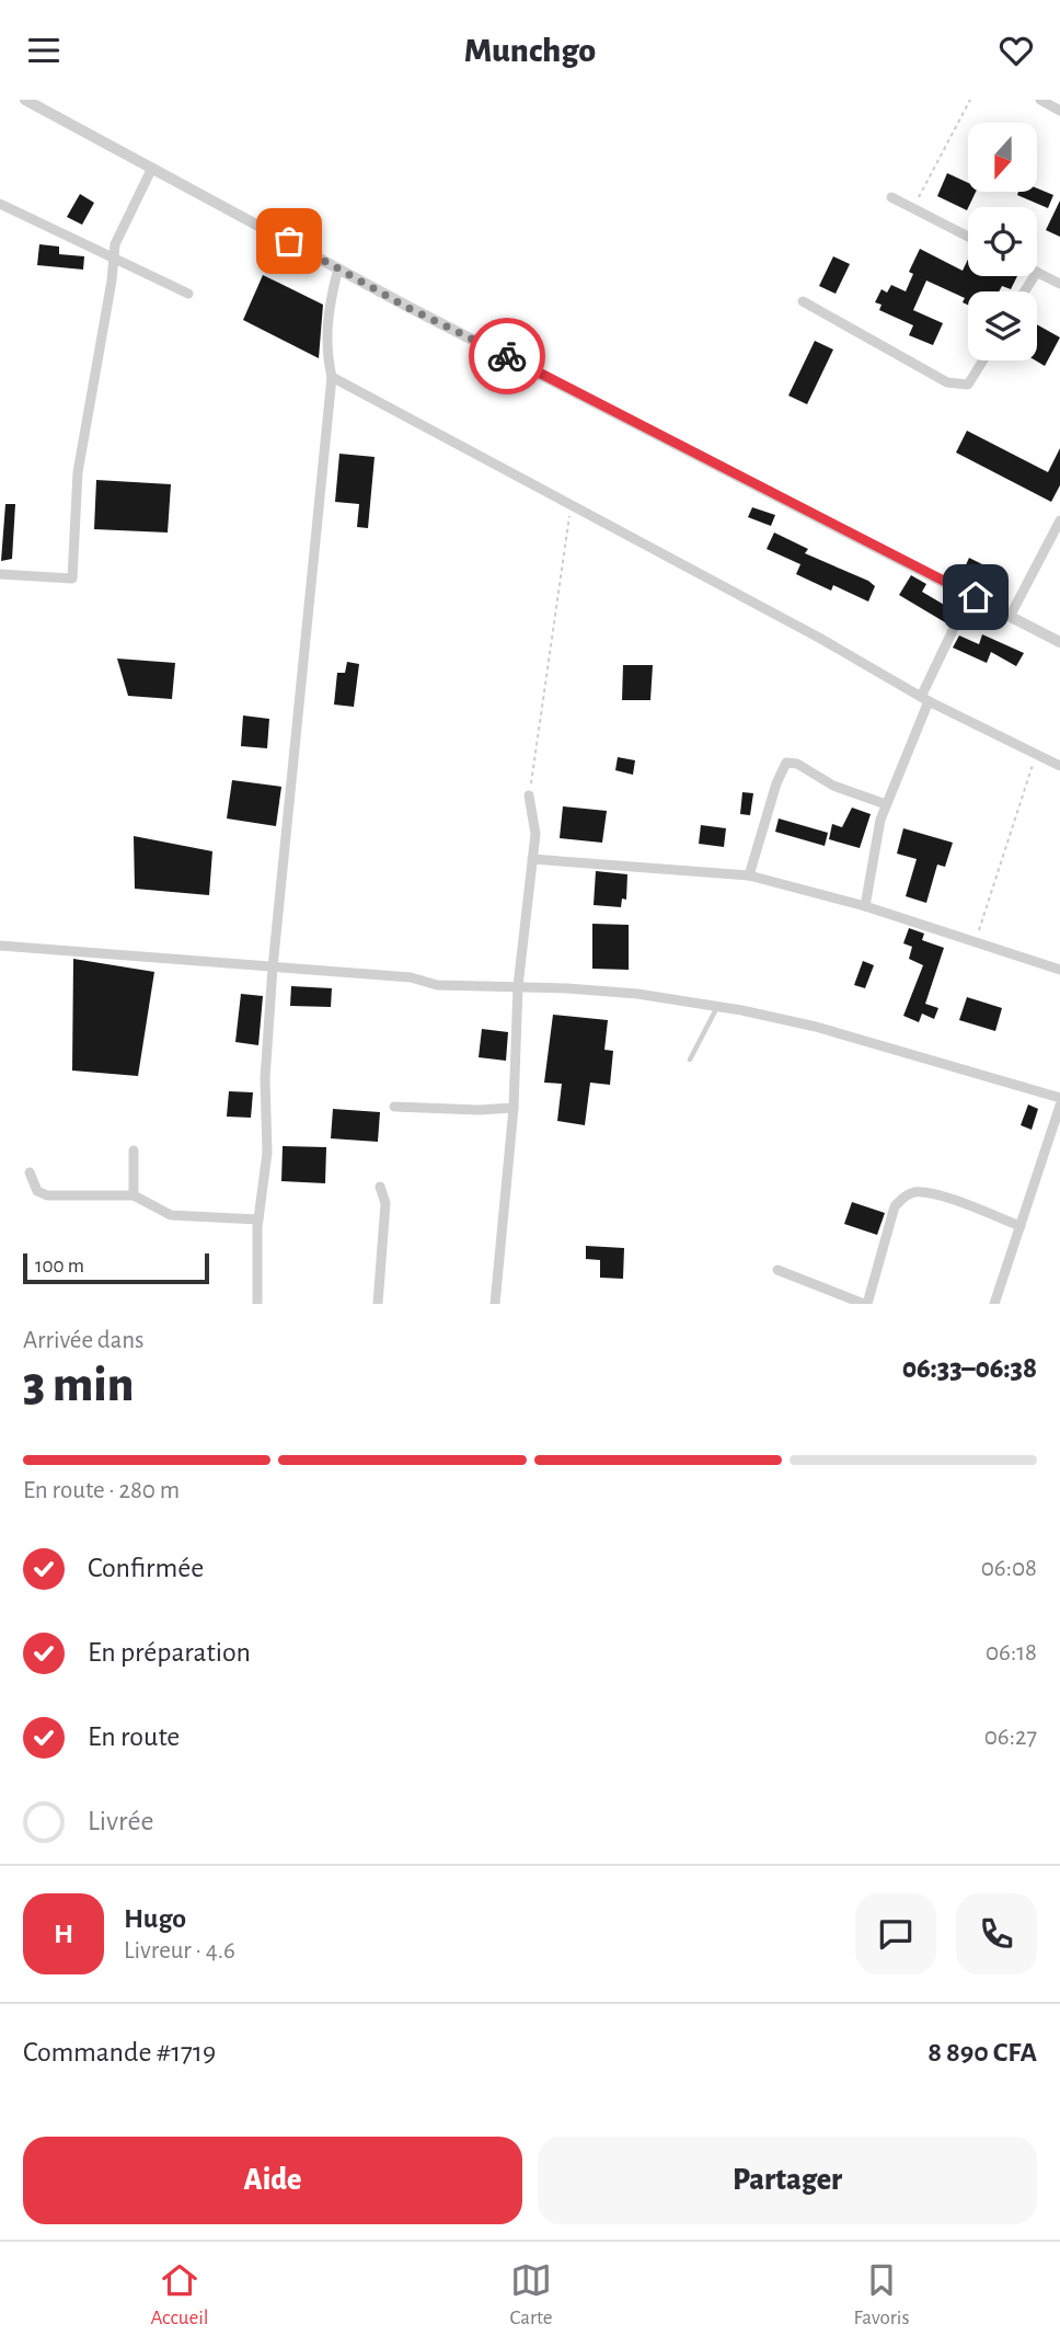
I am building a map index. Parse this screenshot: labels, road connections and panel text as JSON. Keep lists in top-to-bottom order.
{
  "scale_bar": "100 m",
  "north": "bottom",
  "page": {
    "header": "Munchgo",
    "scale": "100 m",
    "heading": ["3 min", "Arrivée dans", "06:33–06:38"],
    "panel": [
      "Hugo",
      "Livreur · 4.6",
      "Commande #1719",
      "8 890 CFA"
    ],
    "bar": "En route · 280 m",
    "list": [
      ["Confirmée", "06:08"],
      ["En préparation", "06:18"],
      ["En route", "06:27"],
      "Livrée"
    ],
    "round": "H",
    "buttons": ["Aide", "Partager"],
    "tabs": ["Accueil", "Carte", "Favoris"]
  }
}
